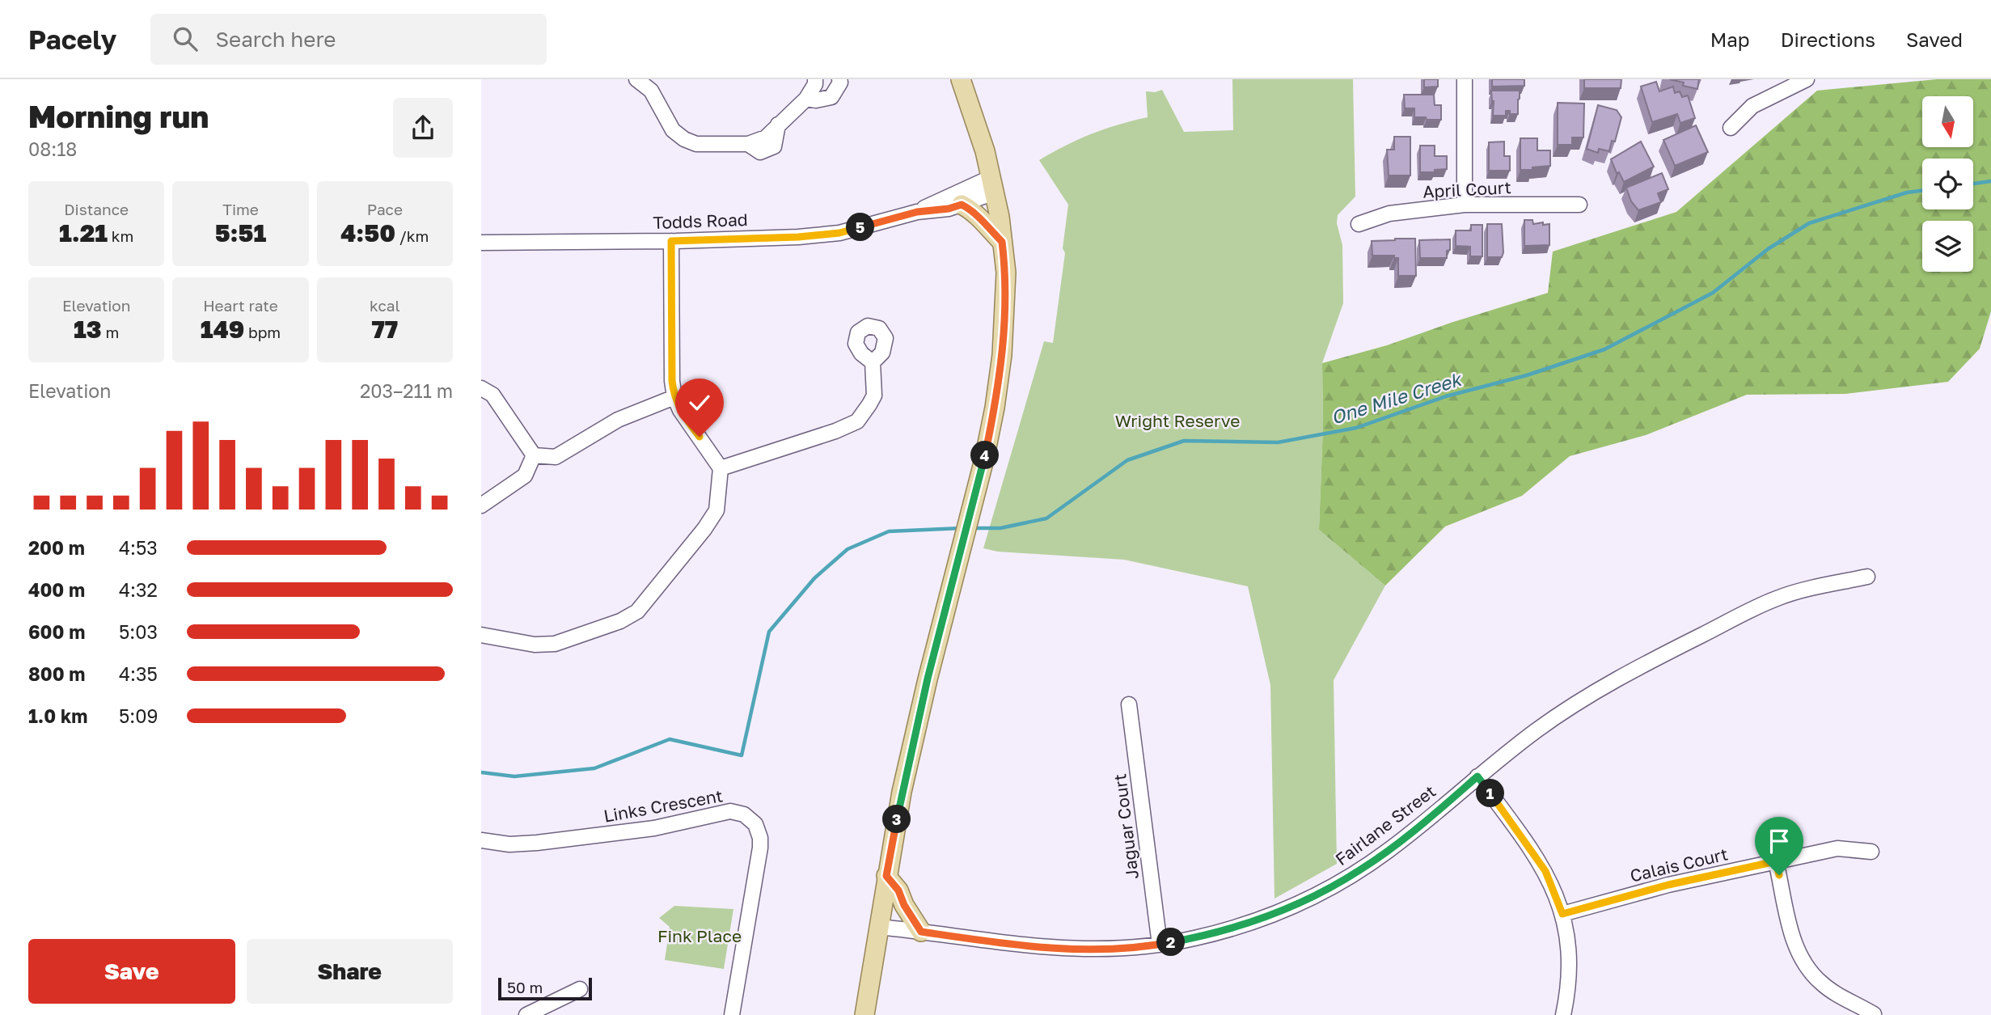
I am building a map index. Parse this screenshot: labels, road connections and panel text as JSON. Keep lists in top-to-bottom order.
{
  "streets": {
    "street": [
      "April Court",
      "Todds Road",
      "Links Crescent",
      "Fairlane Street",
      "Jaguar Court",
      "Calais Court"
    ]
  },
  "crossings": [
    ["Fairlane Street", "Jaguar Court"]
  ],
  "water": ["One Mile Creek"],
  "parks": ["Wright Reserve", "Fink Place"],
  "scale_bar": "50 m",
  "north": "bottom",
  "page": {
    "header": "Pacely",
    "search": "Search here",
    "nav": ["Map", "Directions", "Saved"],
    "heading": ["Morning run", "08:18"],
    "stats": [
      ["Distance", "1.21 km"],
      ["Time", "5:51"],
      ["Pace", "4:50 /km"],
      ["Elevation", "13 m"],
      ["Heart rate", "149 bpm"],
      ["kcal", "77"]
    ],
    "pins": [
      "5",
      "4",
      "1",
      "3",
      "2"
    ],
    "chart": ["Elevation", "203–211 m"],
    "list": [
      {
        "name": "200 m",
        "note": "4:53"
      },
      {
        "name": "400 m",
        "note": "4:32"
      },
      {
        "name": "600 m",
        "note": "5:03"
      },
      {
        "name": "800 m",
        "note": "4:35"
      },
      {
        "name": "1.0 km",
        "note": "5:09"
      }
    ],
    "buttons": ["Save", "Share"],
    "scale": "50 m"
  }
}
